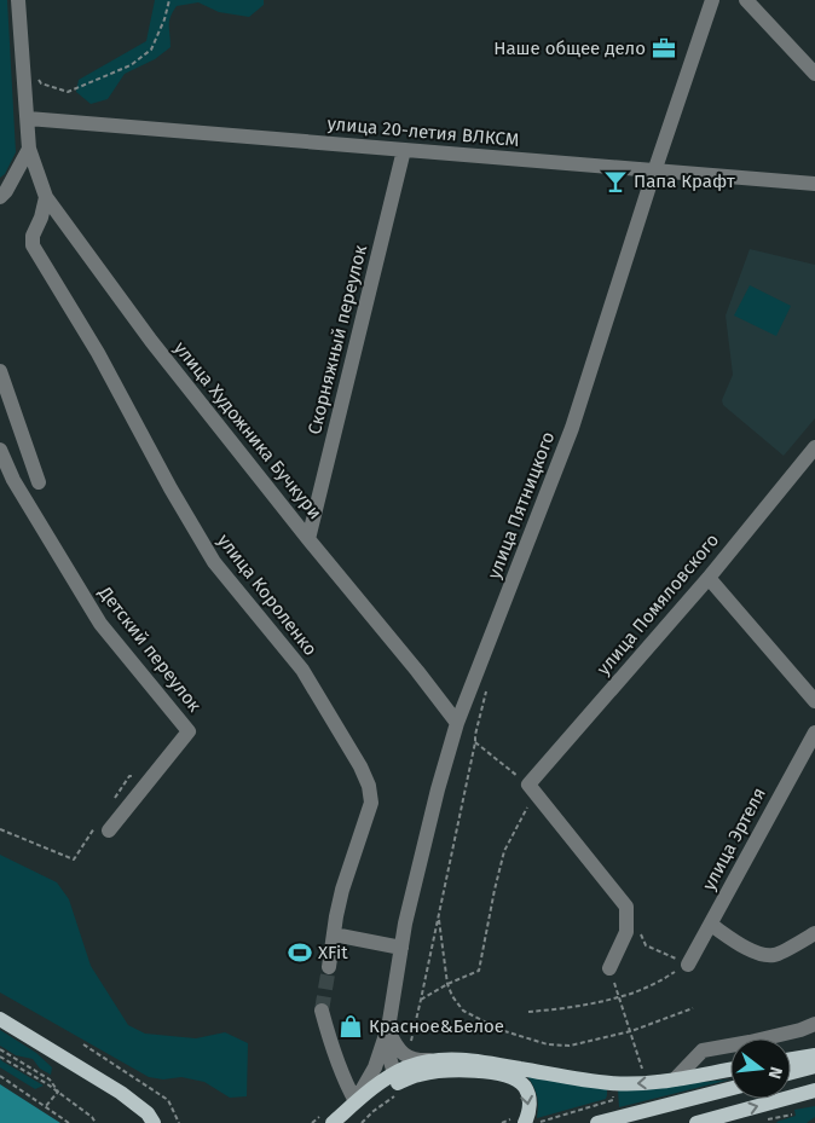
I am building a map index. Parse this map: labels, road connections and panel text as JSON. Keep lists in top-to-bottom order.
{
  "streets": {
    "street": [
      "улица 20-летия ВЛКСМ",
      "Скорняжный переулок",
      "улица Художника Бучкури",
      "улица Пятницкого",
      "улица Короленко",
      "улица Помяловского",
      "Детский переулок",
      "улица Эртеля"
    ]
  },
  "crossings": [
    ["улица 20-летия ВЛКСМ", "Скорняжный переулок"],
    ["улица 20-летия ВЛКСМ", "улица Пятницкого"],
    ["Скорняжный переулок", "улица Художника Бучкури"],
    ["улица Художника Бучкури", "улица Пятницкого"],
    ["улица Художника Бучкури", "улица Короленко"]
  ],
  "places": {
    "office": ["Наше общее дело"],
    "bar": ["Папа Крафт"],
    "sports": ["XFit"],
    "shop": ["Красное&Белое"]
  },
  "north": "right"
}
